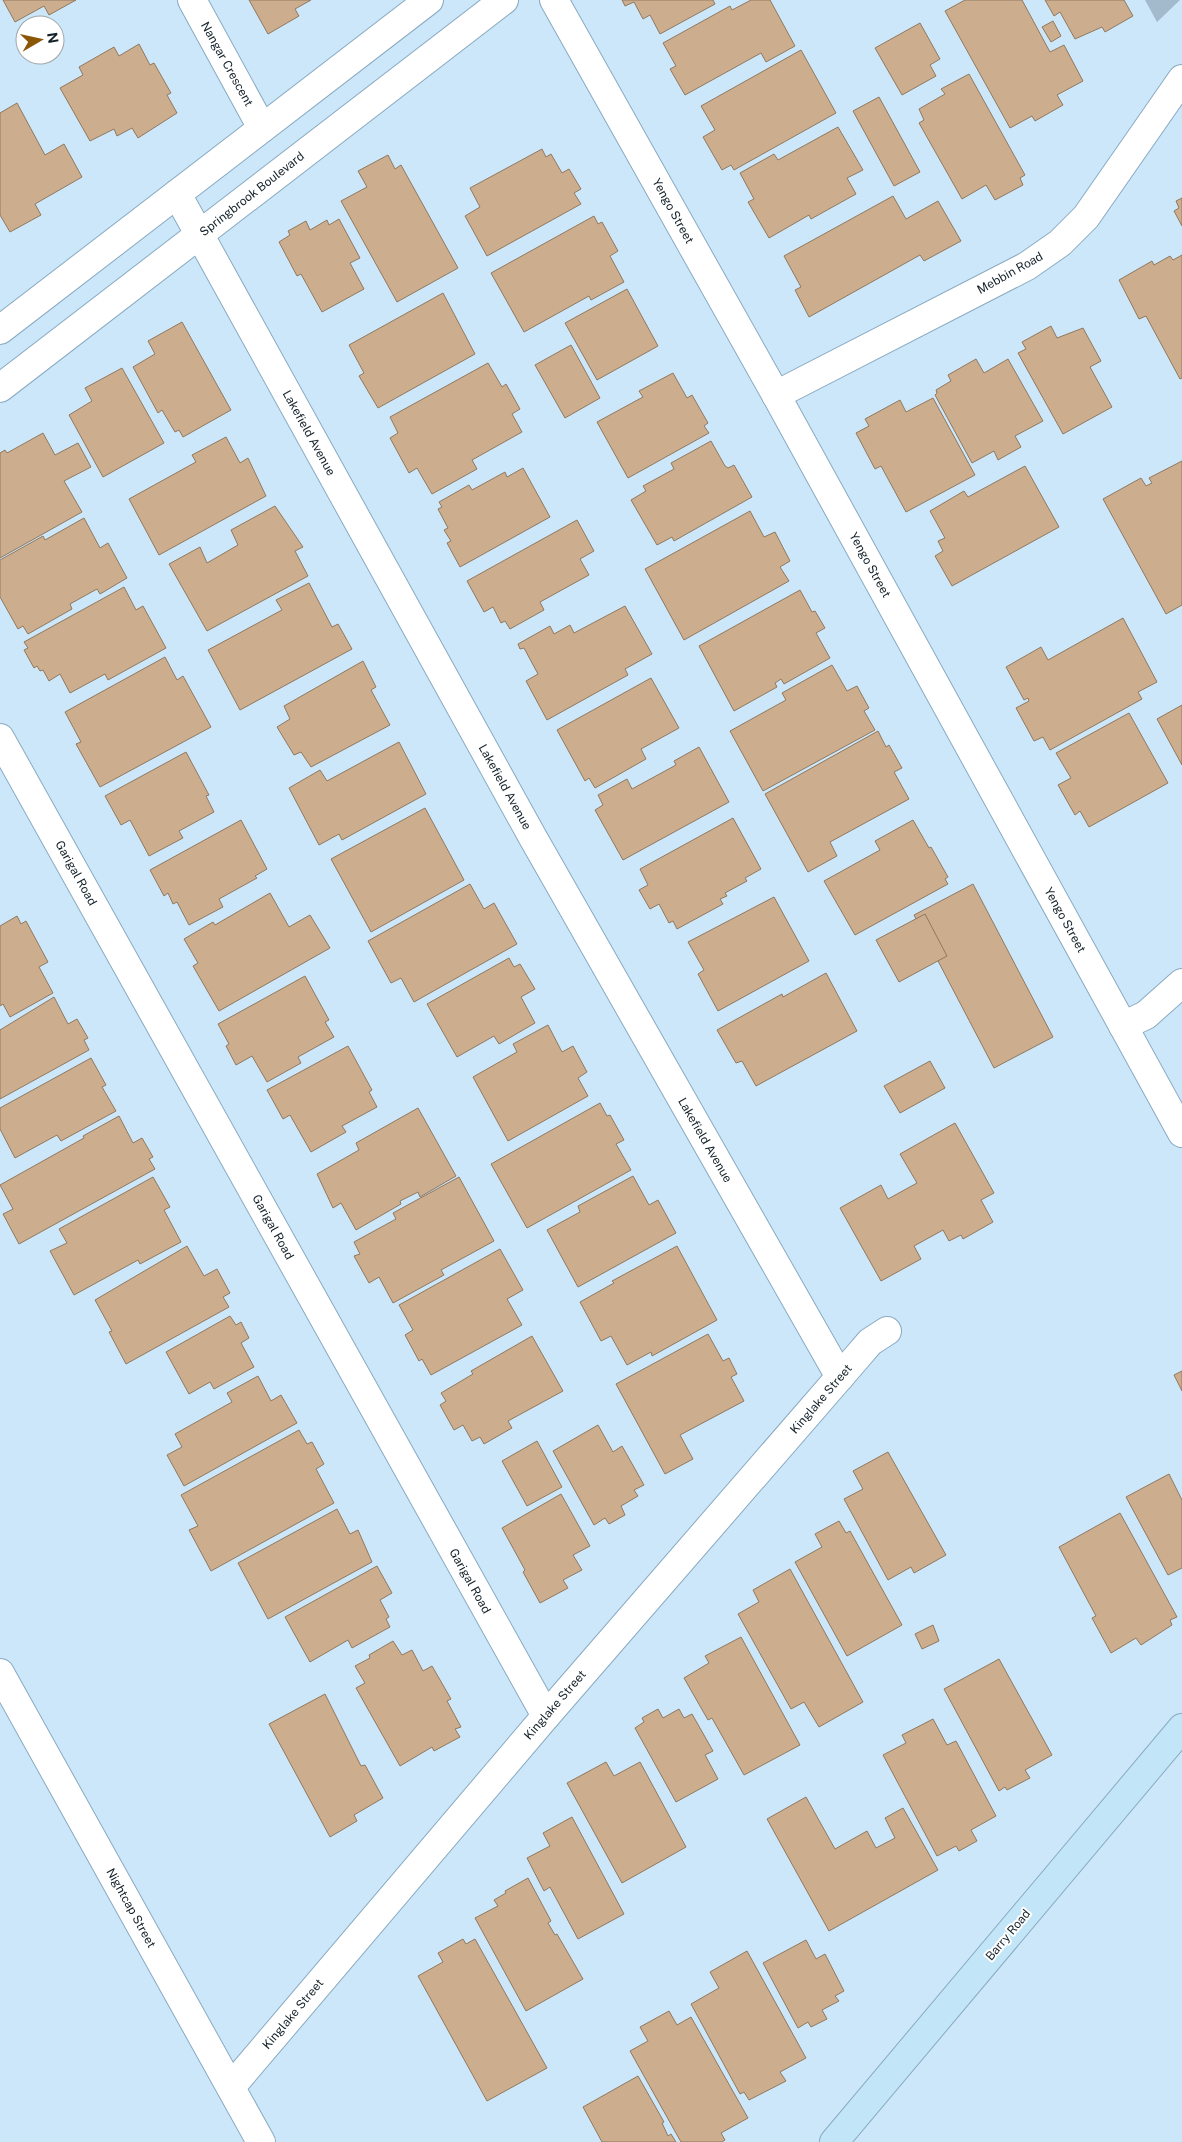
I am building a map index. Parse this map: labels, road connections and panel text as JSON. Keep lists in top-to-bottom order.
{
  "streets": {
    "street": [
      "Nangar Crescent",
      "Springbrook Boulevard",
      "Yengo Street",
      "Mebbin Road",
      "Lakefield Avenue",
      "Garigal Road",
      "Kinglake Street",
      "Nightcap Street",
      "Barry Road"
    ]
  },
  "crossings": [
    ["Springbrook Boulevard", "Lakefield Avenue"],
    ["Yengo Street", "Mebbin Road"],
    ["Lakefield Avenue", "Kinglake Street"],
    ["Garigal Road", "Kinglake Street"],
    ["Kinglake Street", "Nightcap Street"]
  ],
  "north": "right"
}
